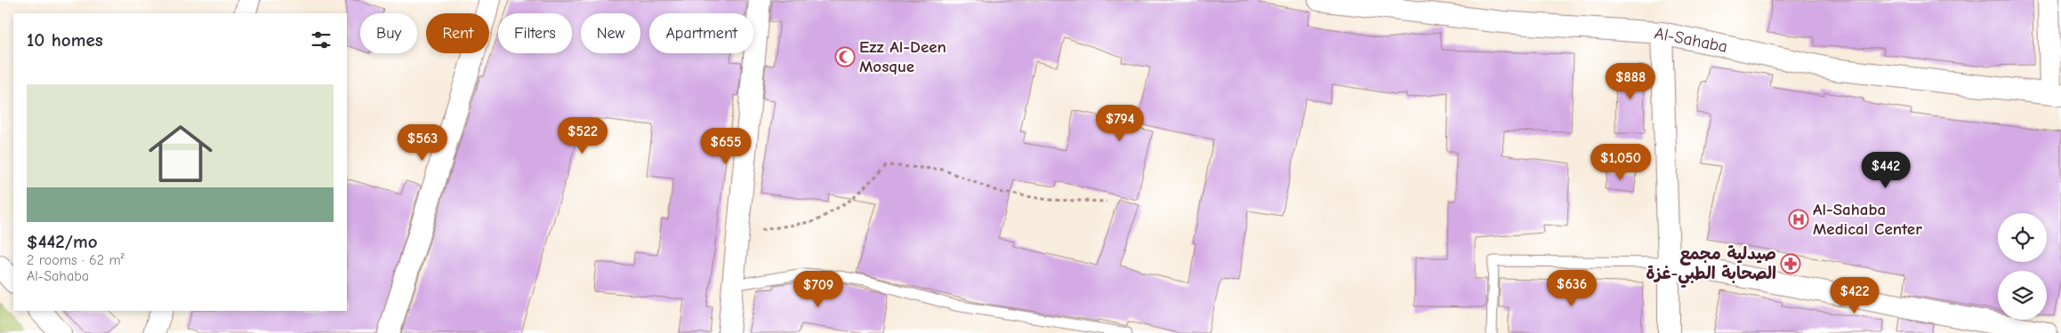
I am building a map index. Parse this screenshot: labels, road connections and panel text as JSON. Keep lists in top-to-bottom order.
{
  "streets": {
    "street": ["Al-Sahaba"]
  },
  "places": {
    "mosque": ["Ezz Al-Deen Mosque"],
    "hospital": ["Al-Sahaba Medical Center"],
    "pharmacy": ["صيدلية مجمع الصحابة الطبي-غزة"]
  },
  "page": {
    "chip": [
      "Buy",
      "Rent",
      "Filters",
      "New",
      "Apartment"
    ],
    "heading": "10 homes",
    "price": [
      "$888",
      "$794",
      "$522",
      "$563",
      "$655",
      "$1,050",
      "$442",
      "$636",
      "$709",
      "$422"
    ],
    "list": [
      {
        "name": "$442/mo",
        "note": "2 rooms · 62 m² · Al-Sahaba"
      }
    ]
  }
}
